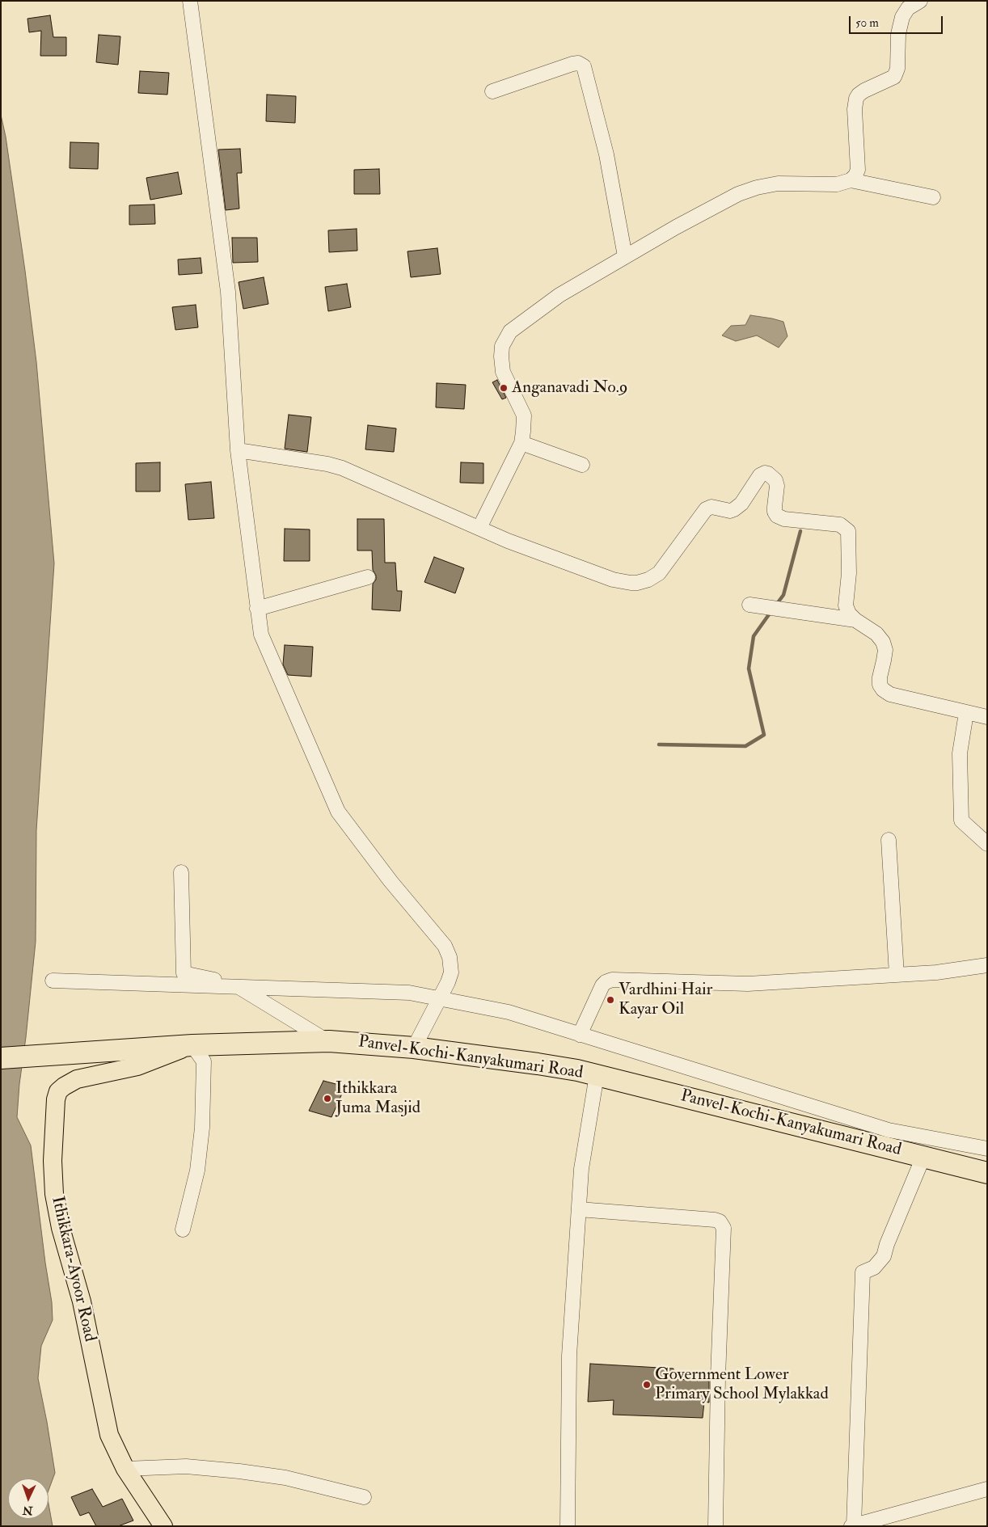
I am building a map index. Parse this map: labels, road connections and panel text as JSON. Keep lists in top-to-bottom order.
{
  "streets": {
    "highway": ["Panvel-Kochi-Kanyakumari Road"],
    "main road": ["Ithikkara-Ayoor Road"]
  },
  "crossings": [
    ["Panvel-Kochi-Kanyakumari Road", "Ithikkara-Ayoor Road"]
  ],
  "places": [
    "Anganavadi No.9",
    "Vardhini Hair Kayar Oil",
    "Ithikkara Juma Masjid",
    "Government Lower Primary School Mylakkad"
  ],
  "scale_bar": "50 m",
  "north": "bottom"
}
